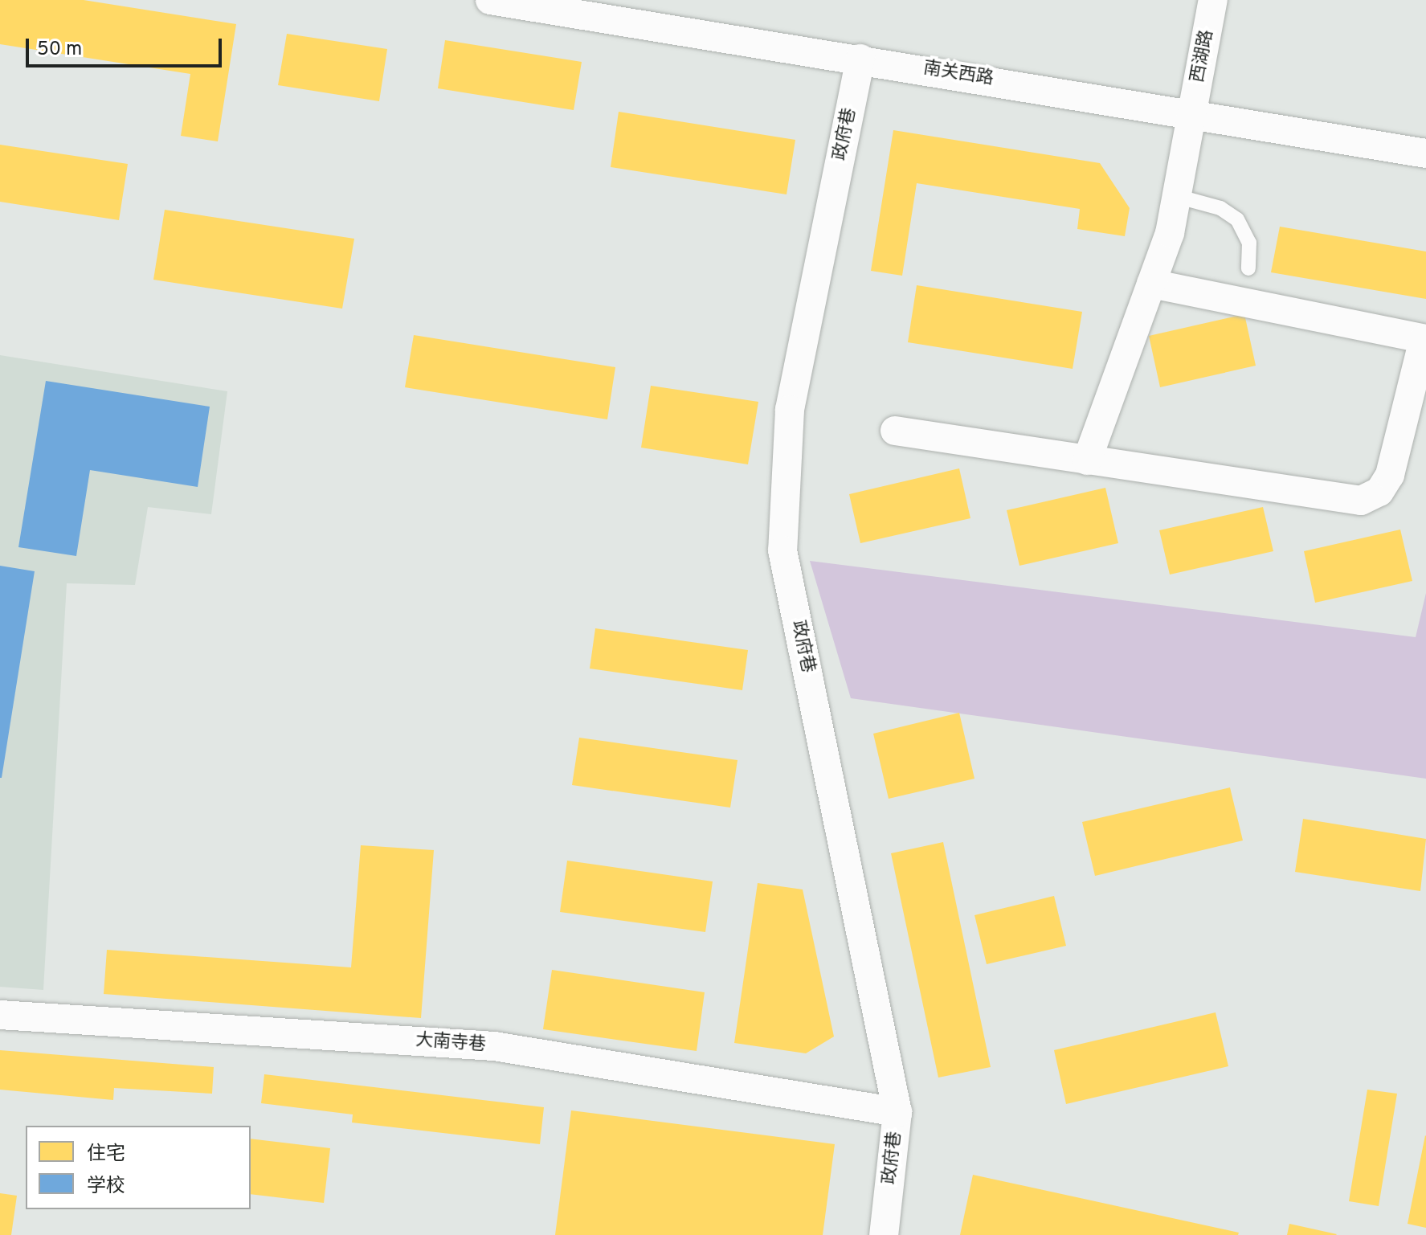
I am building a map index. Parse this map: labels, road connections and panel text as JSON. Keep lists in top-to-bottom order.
{
  "streets": {
    "street": [
      "西湖路",
      "南关西路",
      "政府巷",
      "大南寺巷"
    ]
  },
  "crossings": [
    ["西湖路", "南关西路"],
    ["南关西路", "政府巷"],
    ["政府巷", "大南寺巷"]
  ],
  "legend": ["住宅", "学校"],
  "scale_bar": "50 m"
}
